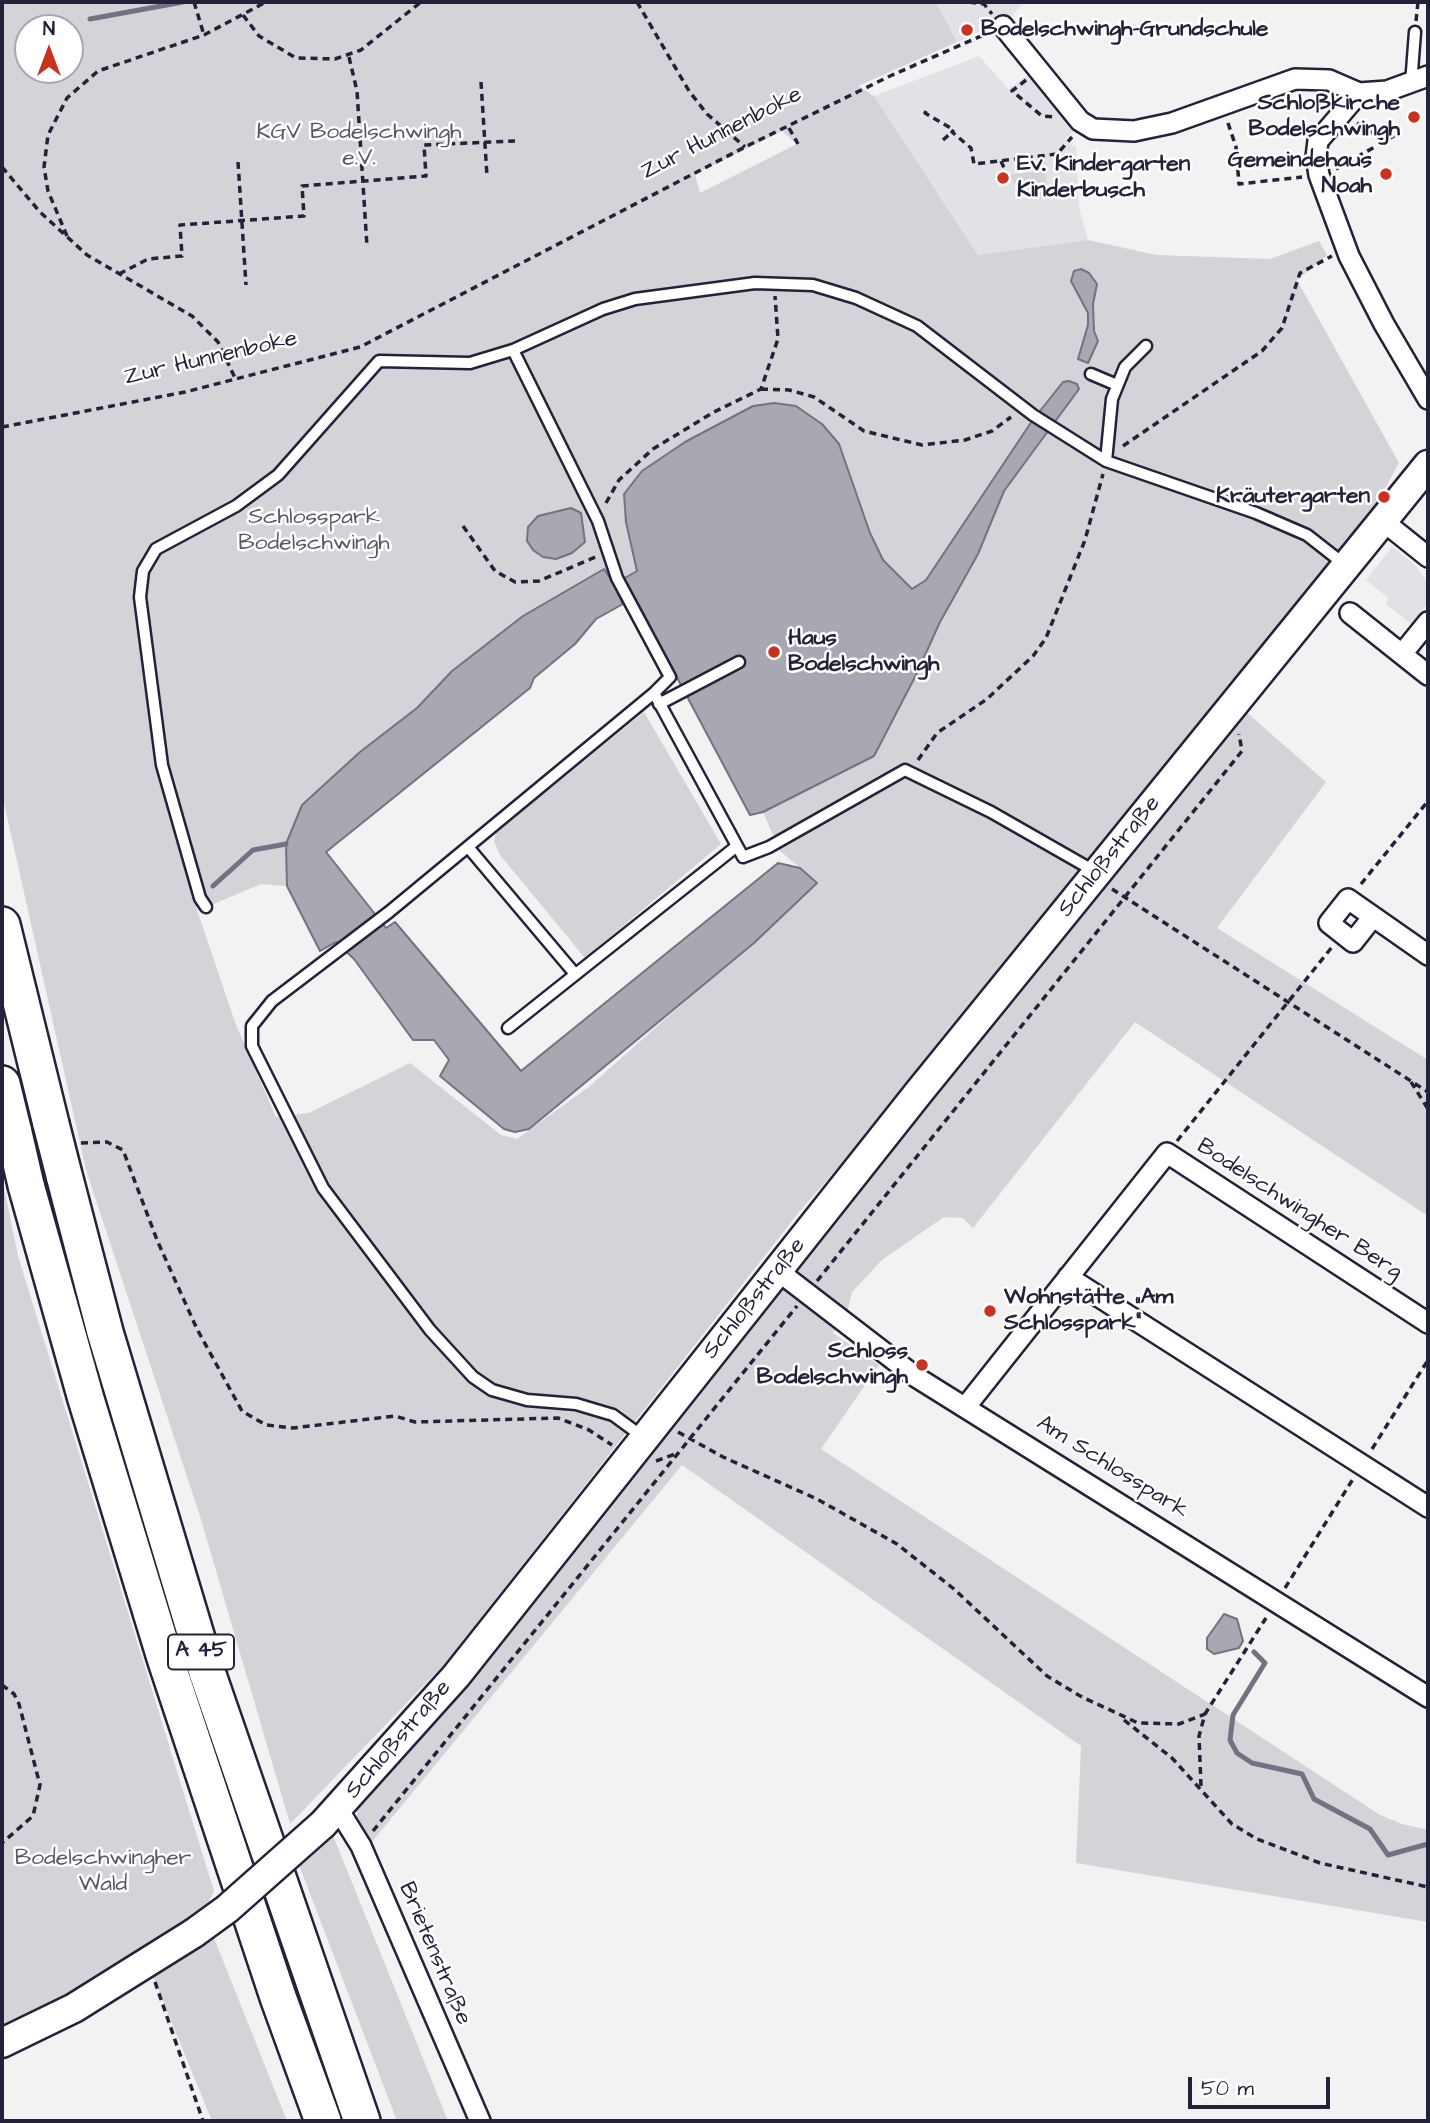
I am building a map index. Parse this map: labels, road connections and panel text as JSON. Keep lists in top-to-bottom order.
{
  "streets": {
    "highway": ["A 45"],
    "street": [
      "Schloßstraße",
      "Bodelschwingher Berg",
      "Am Schlosspark",
      "Brietenstraße"
    ],
    "path": ["Zur Hunnenboke"]
  },
  "crossings": [
    ["Schloßstraße", "Am Schlosspark"],
    ["Schloßstraße", "Brietenstraße"],
    ["Bodelschwingher Berg", "Am Schlosspark"]
  ],
  "parks": ["KGV Bodelschwingh e.V.", "Schlosspark Bodelschwingh", "Bodelschwingher Wald"],
  "places": [
    "Bodelschwingh-Grundschule",
    "Schloßkirche Bodelschwingh",
    "Gemeindehaus Noah",
    "Ev. Kindergarten Kinderbusch",
    "Kräutergarten",
    "Haus Bodelschwingh",
    "Wohnstätte „Am Schlosspark“",
    "Schloss Bodelschwingh"
  ],
  "scale_bar": "50 m",
  "north": "top"
}
